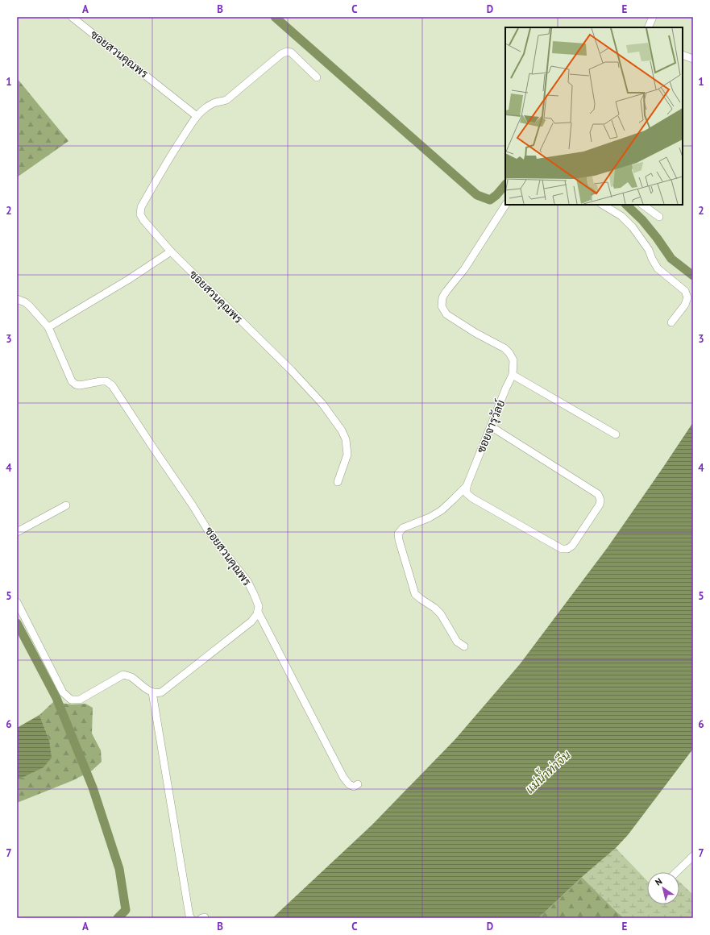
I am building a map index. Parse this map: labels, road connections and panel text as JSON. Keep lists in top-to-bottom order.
{
  "streets": {
    "street": ["ซอยสวนคุณพร", "ซอยจารุวัลย์"]
  },
  "water": ["แม่น้ำท่าจีน"],
  "north": "top left",
  "grid": {
    "columns": [
      "A",
      "B",
      "C",
      "D",
      "E"
    ],
    "rows": [
      "1",
      "2",
      "3",
      "4",
      "5",
      "6",
      "7"
    ]
  }
}
